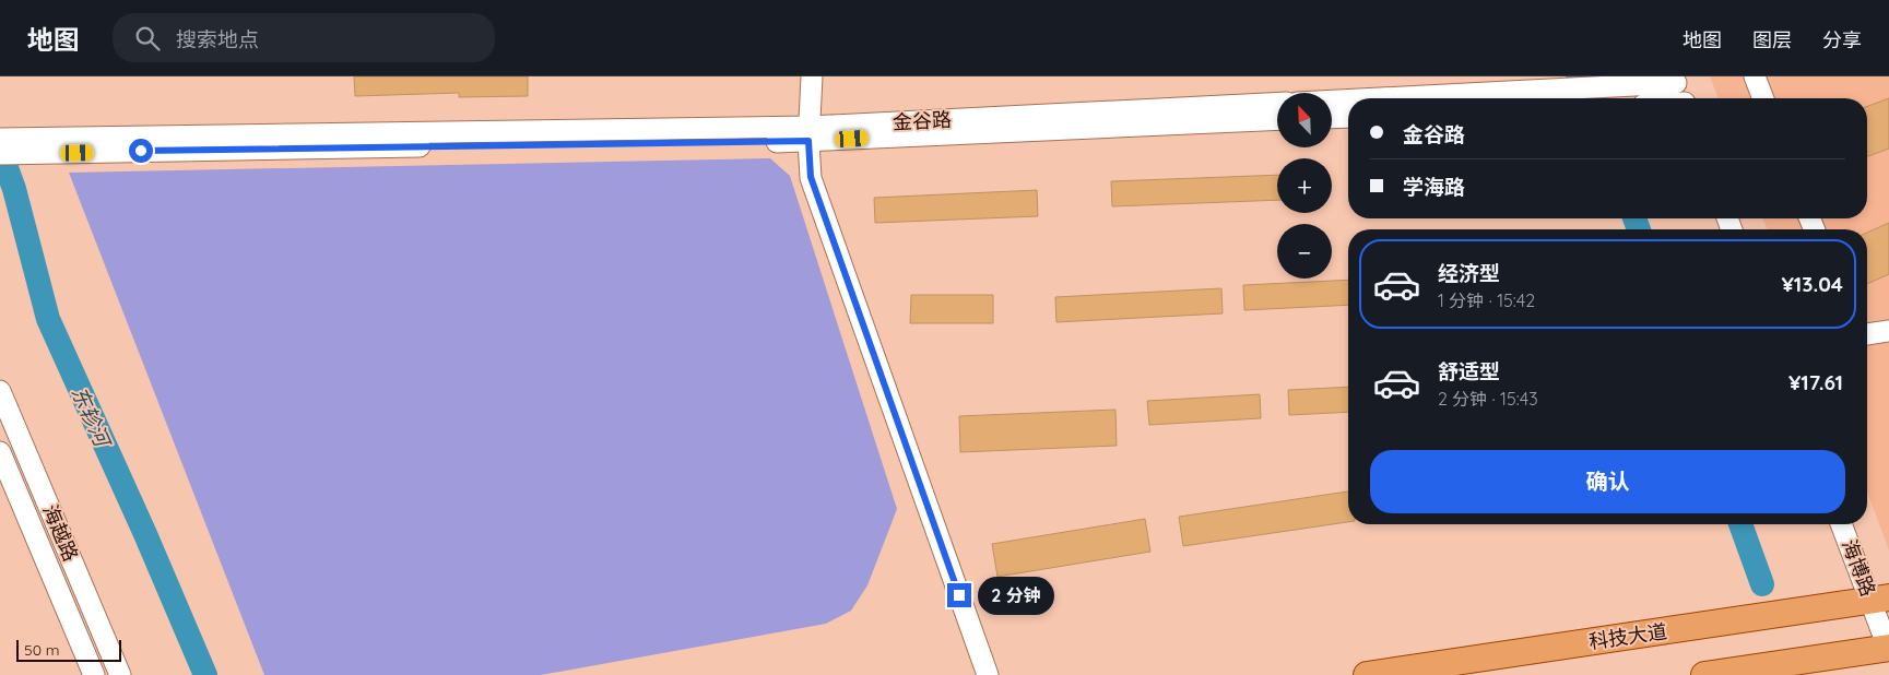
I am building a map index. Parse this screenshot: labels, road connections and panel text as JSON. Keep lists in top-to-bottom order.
{
  "streets": {
    "main road": ["科技大道"],
    "street": ["金谷路", "海越路", "海博路"]
  },
  "crossings": [
    ["海博路", "科技大道"]
  ],
  "water": ["东轸河"],
  "scale_bar": "50 m",
  "north": "top left",
  "page": {
    "header": "地图",
    "search": "搜索地点",
    "nav": ["地图", "图层", "分享"],
    "map_buttons": ["+", "−"],
    "banner": ["金谷路", "学海路"],
    "list": [
      {
        "name": "经济型",
        "note": "1 分钟 · 15:42",
        "value": "¥13.04"
      },
      {
        "name": "舒适型",
        "note": "2 分钟 · 15:43",
        "value": "¥17.61"
      }
    ],
    "buttons": "确认",
    "bubble": "2 分钟",
    "scale": "50 m"
  }
}
